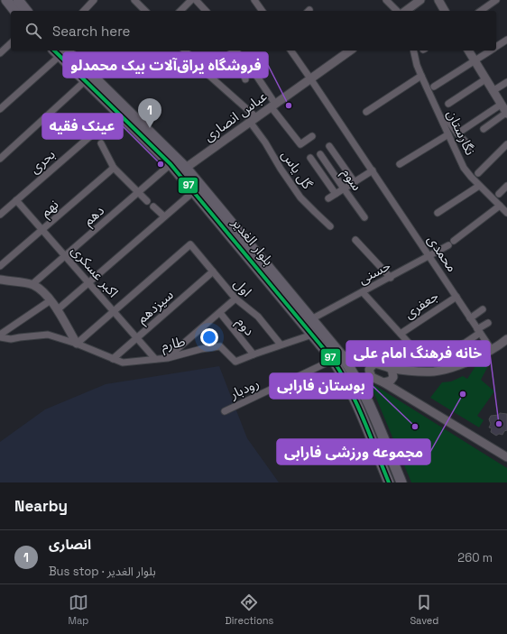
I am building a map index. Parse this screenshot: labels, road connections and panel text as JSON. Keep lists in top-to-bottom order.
{
  "streets": {
    "main road": ["بلوار الغدیر"],
    "street": [
      "عباس انصاری",
      "نگارستان",
      "بحری",
      "گل یاس",
      "سوم",
      "نهم",
      "دهم",
      "محمدی",
      "اکبر عسکری",
      "حسنی",
      "اول",
      "جعفری",
      "سیزدهم",
      "دوم",
      "طارم",
      "رودبار"
    ]
  },
  "crossings": [
    ["عباس انصاری", "گل یاس"],
    ["عباس انصاری", "بلوار الغدیر"],
    ["عباس انصاری", "محمدی"],
    ["بحری", "بلوار الغدیر"],
    ["بحری", "اکبر عسکری"],
    ["نهم", "اکبر عسکری"],
    ["دهم", "بلوار الغدیر"],
    ["دهم", "اکبر عسکری"],
    ["بلوار الغدیر", "حسنی"],
    ["بلوار الغدیر", "طارم"],
    ["بلوار الغدیر", "رودبار"],
    ["محمدی", "حسنی"],
    ["محمدی", "جعفری"],
    ["اکبر عسکری", "اول"],
    ["اکبر عسکری", "سیزدهم"],
    ["اکبر عسکری", "طارم"],
    ["اول", "سیزدهم"],
    ["اول", "طارم"],
    ["سیزدهم", "طارم"],
    ["دوم", "طارم"]
  ],
  "places": [
    "فروشگاه یراق‌آلات بیک محمدلو",
    "عینک فقیه",
    "مجموعه ورزشی فارابی",
    "خانه فرهنگ امام علی",
    "بوستان فارابی"
  ],
  "lines": ["transit line 97"],
  "page": {
    "search": "Search here",
    "pins": "1",
    "heading": "Nearby",
    "list": [
      {
        "mark": "1",
        "name": "انصاری",
        "note": "Bus stop · بلوار الغدیر",
        "value": "260 m"
      }
    ],
    "nav": ["Map", "Directions", "Saved"]
  }
}
